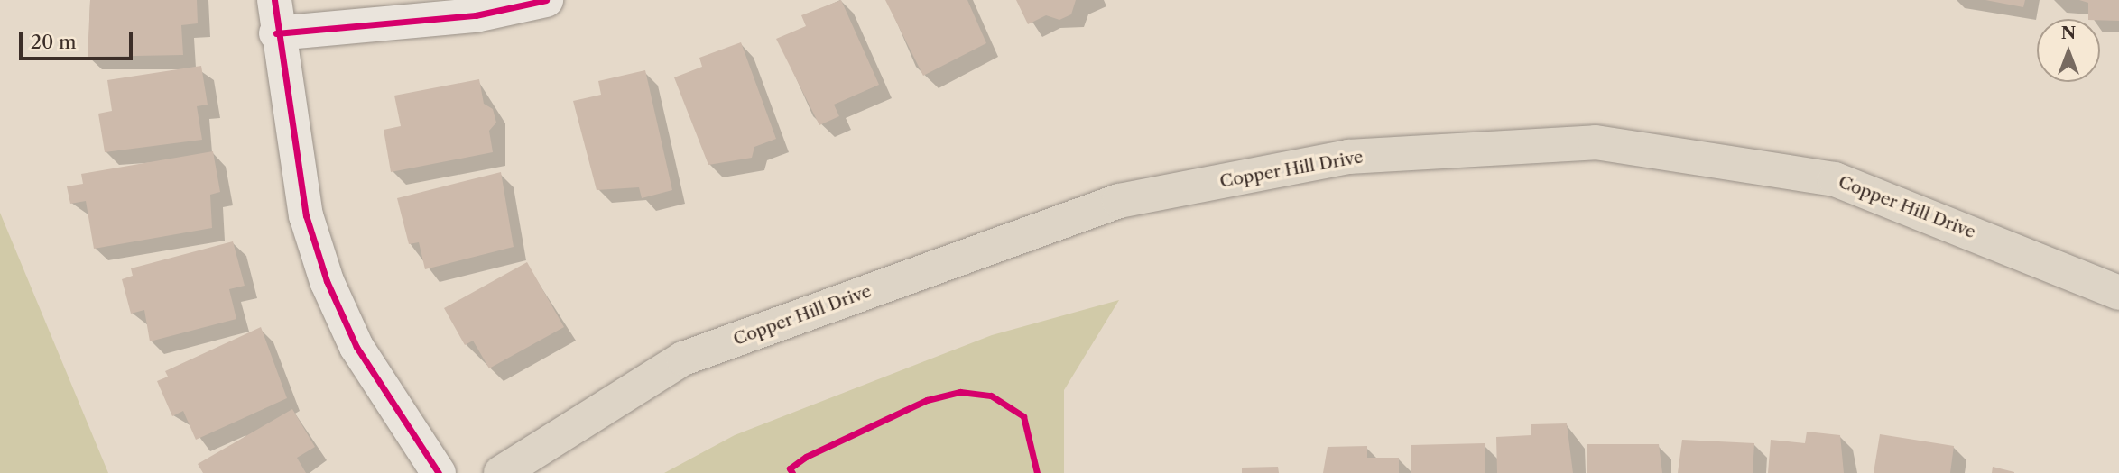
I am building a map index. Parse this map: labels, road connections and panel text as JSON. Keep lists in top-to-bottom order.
{
  "streets": {
    "main road": ["Copper Hill Drive"]
  },
  "scale_bar": "20 m",
  "north": "top"
}
